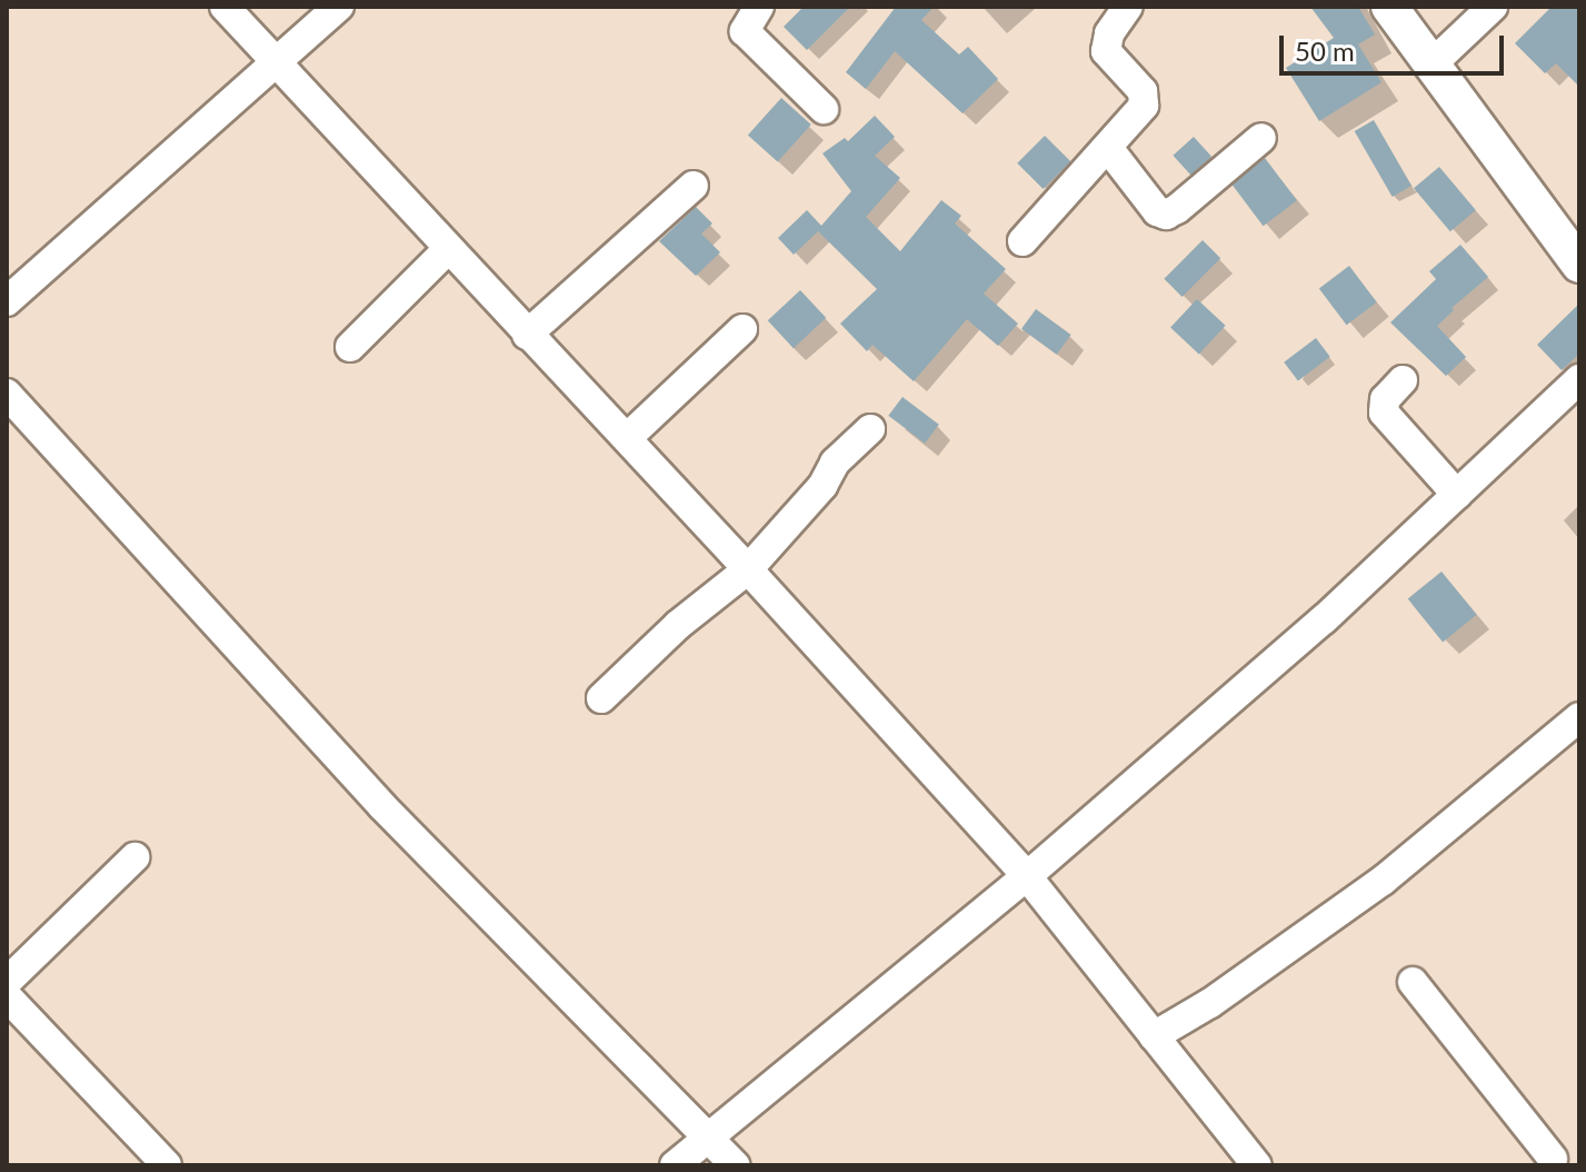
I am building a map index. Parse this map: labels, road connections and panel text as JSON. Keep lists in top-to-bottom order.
{
  "scale_bar": "50 m"
}
